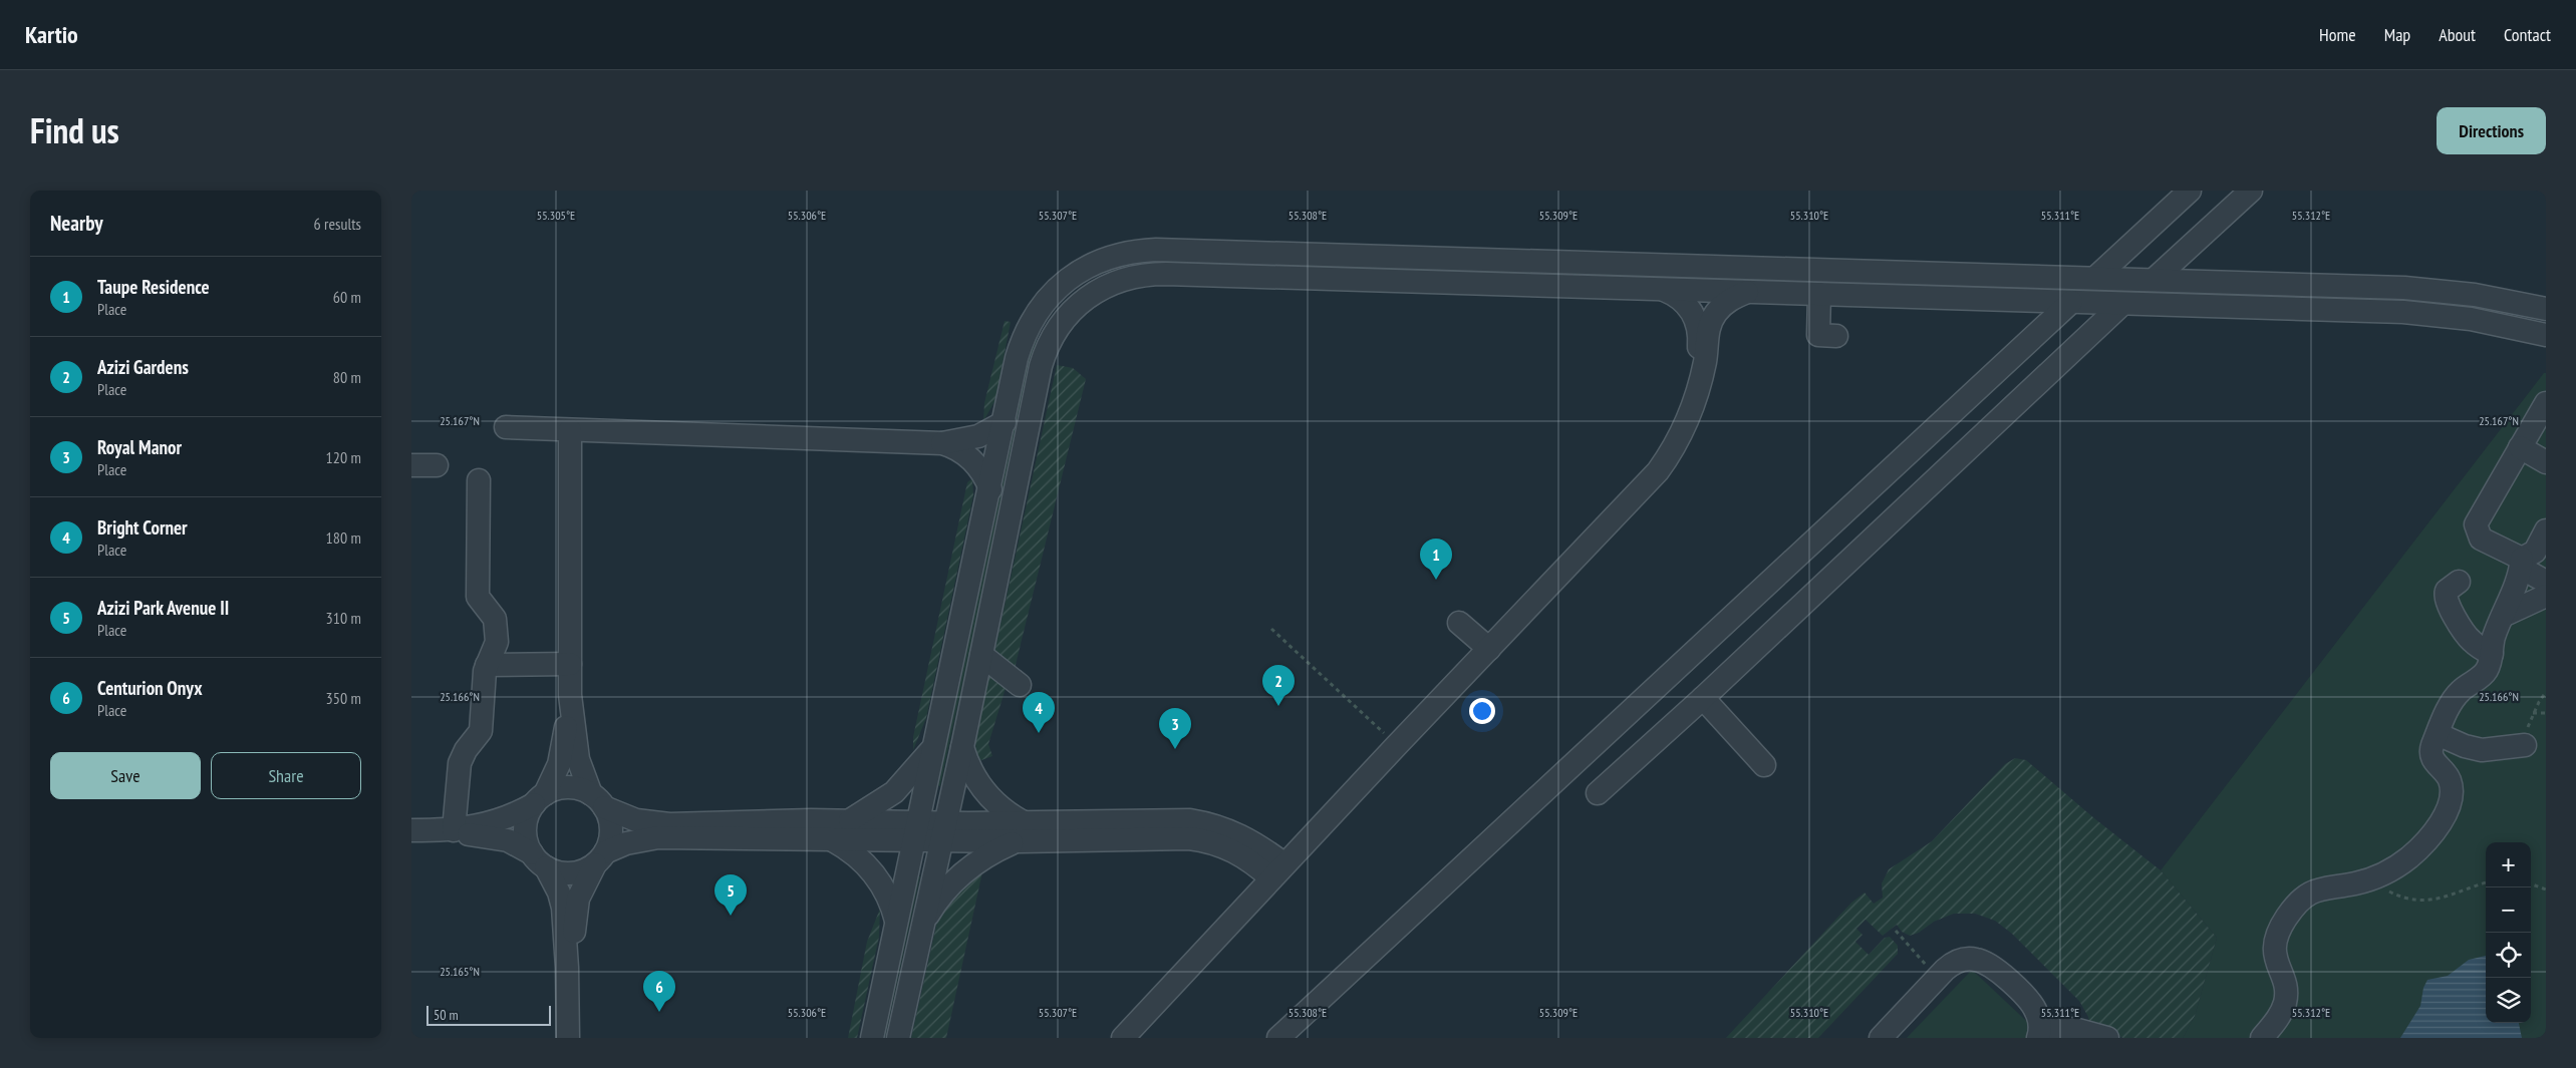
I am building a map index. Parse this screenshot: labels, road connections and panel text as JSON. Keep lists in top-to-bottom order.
{
  "scale_bar": "50 m",
  "page": {
    "header": "Kartio",
    "nav": [
      "Home",
      "Map",
      "About",
      "Contact"
    ],
    "title": "Find us",
    "buttons": [
      "Directions",
      ["Save", "Share"]
    ],
    "heading": ["Nearby", "6 results"],
    "list": [
      {
        "mark": "1",
        "name": "Taupe Residence",
        "note": "Place",
        "value": "60 m"
      },
      {
        "mark": "2",
        "name": "Azizi Gardens",
        "note": "Place",
        "value": "80 m"
      },
      {
        "mark": "3",
        "name": "Royal Manor",
        "note": "Place",
        "value": "120 m"
      },
      {
        "mark": "4",
        "name": "Bright Corner",
        "note": "Place",
        "value": "180 m"
      },
      {
        "mark": "5",
        "name": "Azizi Park Avenue II",
        "note": "Place",
        "value": "310 m"
      },
      {
        "mark": "6",
        "name": "Centurion Onyx",
        "note": "Place",
        "value": "350 m"
      }
    ],
    "pins": [
      "1",
      "2",
      "4",
      "3",
      "5",
      "6"
    ],
    "map_buttons": ["+", "−"],
    "scale": "50 m"
  },
  "coordinates": [
    "55.305°E",
    "55.306°E",
    "55.307°E",
    "55.308°E",
    "55.309°E",
    "55.310°E",
    "55.311°E",
    "55.312°E",
    "25.167°N",
    "25.166°N",
    "25.165°N"
  ]
}
